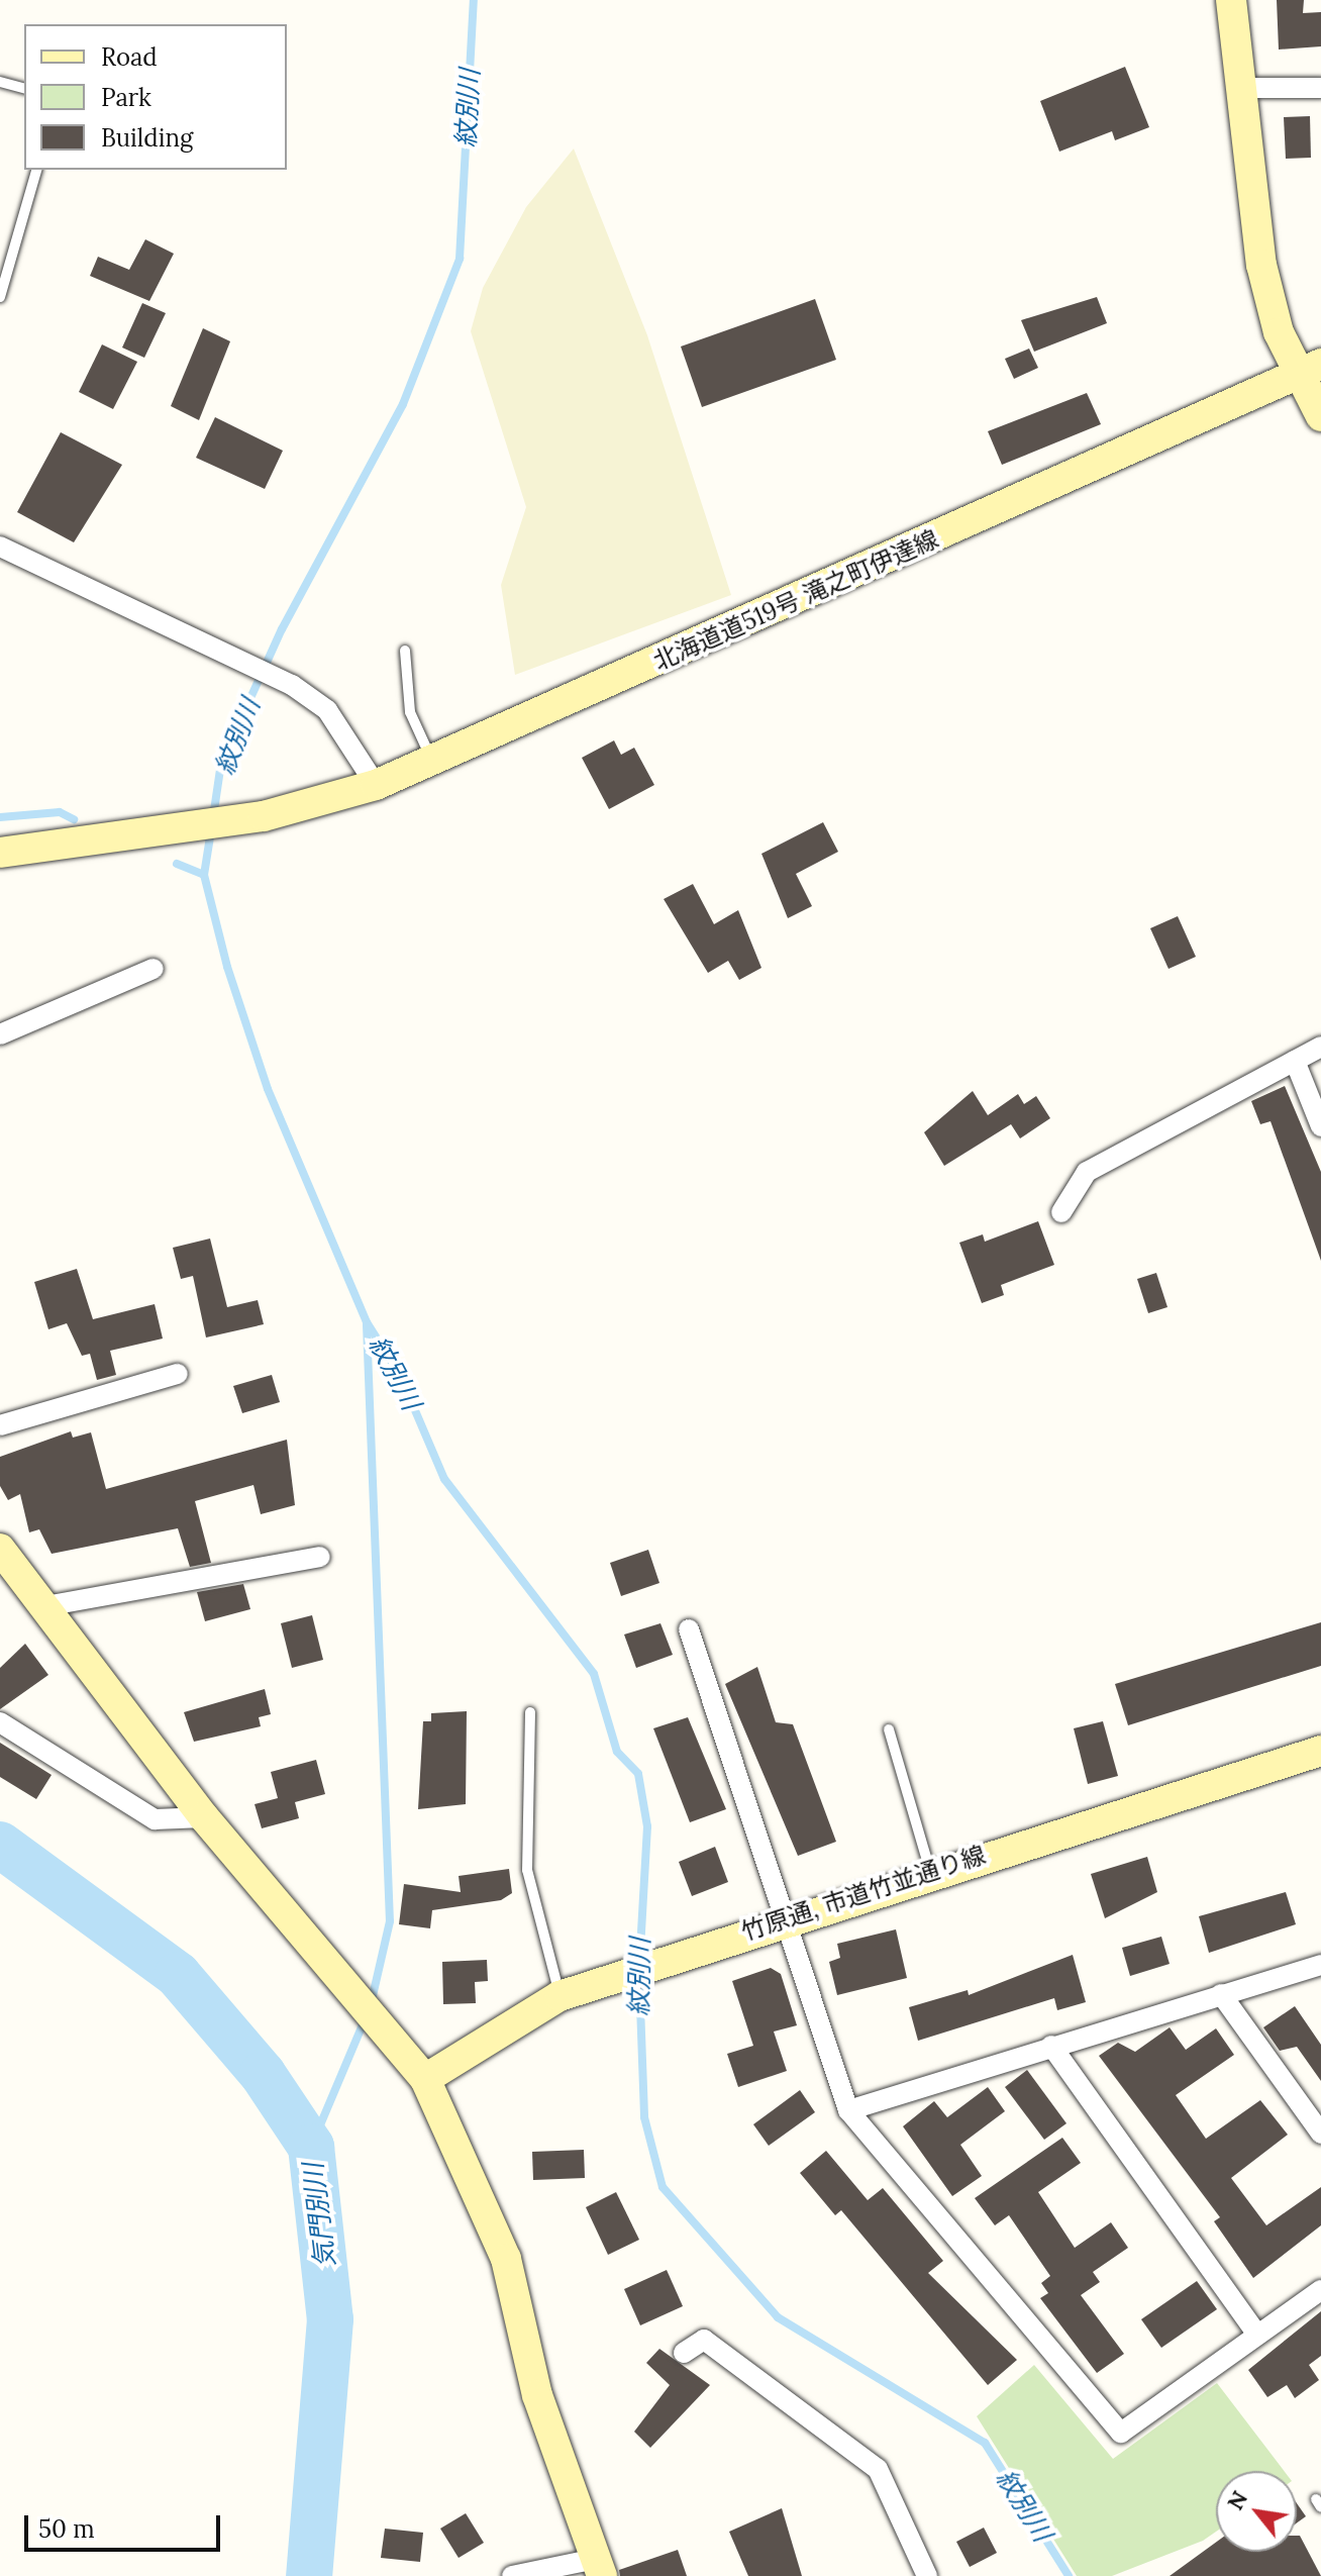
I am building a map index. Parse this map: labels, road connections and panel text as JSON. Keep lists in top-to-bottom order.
{
  "streets": {
    "street": ["北海道道519号 滝之町伊達線", "竹原通, 市道竹並通り線"]
  },
  "water": ["紋別川", "気門別川"],
  "legend": ["Road", "Park", "Building"],
  "scale_bar": "50 m",
  "north": "top left"
}
